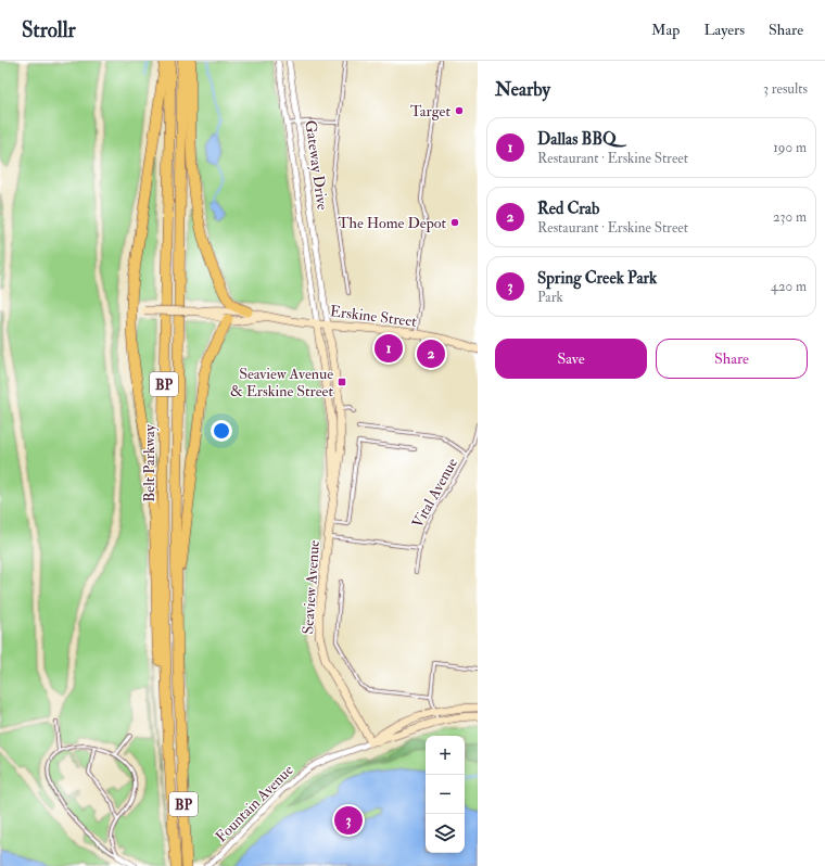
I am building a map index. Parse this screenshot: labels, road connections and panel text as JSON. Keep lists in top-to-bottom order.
{
  "streets": {
    "highway": ["BP", "Belt Parkway"],
    "main road": ["Erskine Street", "Seaview Avenue", "Fountain Avenue"],
    "street": ["Gateway Drive"],
    "lane": ["Vital Avenue"]
  },
  "crossings": [
    ["Gateway Drive", "Erskine Street"],
    ["Gateway Drive", "Seaview Avenue"],
    ["Erskine Street", "Seaview Avenue"],
    ["Seaview Avenue", "Fountain Avenue"]
  ],
  "places": {
    "other": ["Target", "The Home Depot"],
    "transit": ["Seaview Avenue & Erskine Street"]
  },
  "page": {
    "header": "Strollr",
    "nav": ["Map", "Layers", "Share"],
    "heading": ["Nearby", "3 results"],
    "list": [
      {
        "mark": "1",
        "name": "Dallas BBQ",
        "note": "Restaurant · Erskine Street",
        "value": "190 m"
      },
      {
        "mark": "2",
        "name": "Red Crab",
        "note": "Restaurant · Erskine Street",
        "value": "230 m"
      },
      {
        "mark": "3",
        "name": "Spring Creek Park",
        "note": "Park",
        "value": "420 m"
      }
    ],
    "buttons": ["Save", "Share"],
    "pins": ["1", "2", "3"],
    "map_buttons": ["+", "−"]
  }
}
